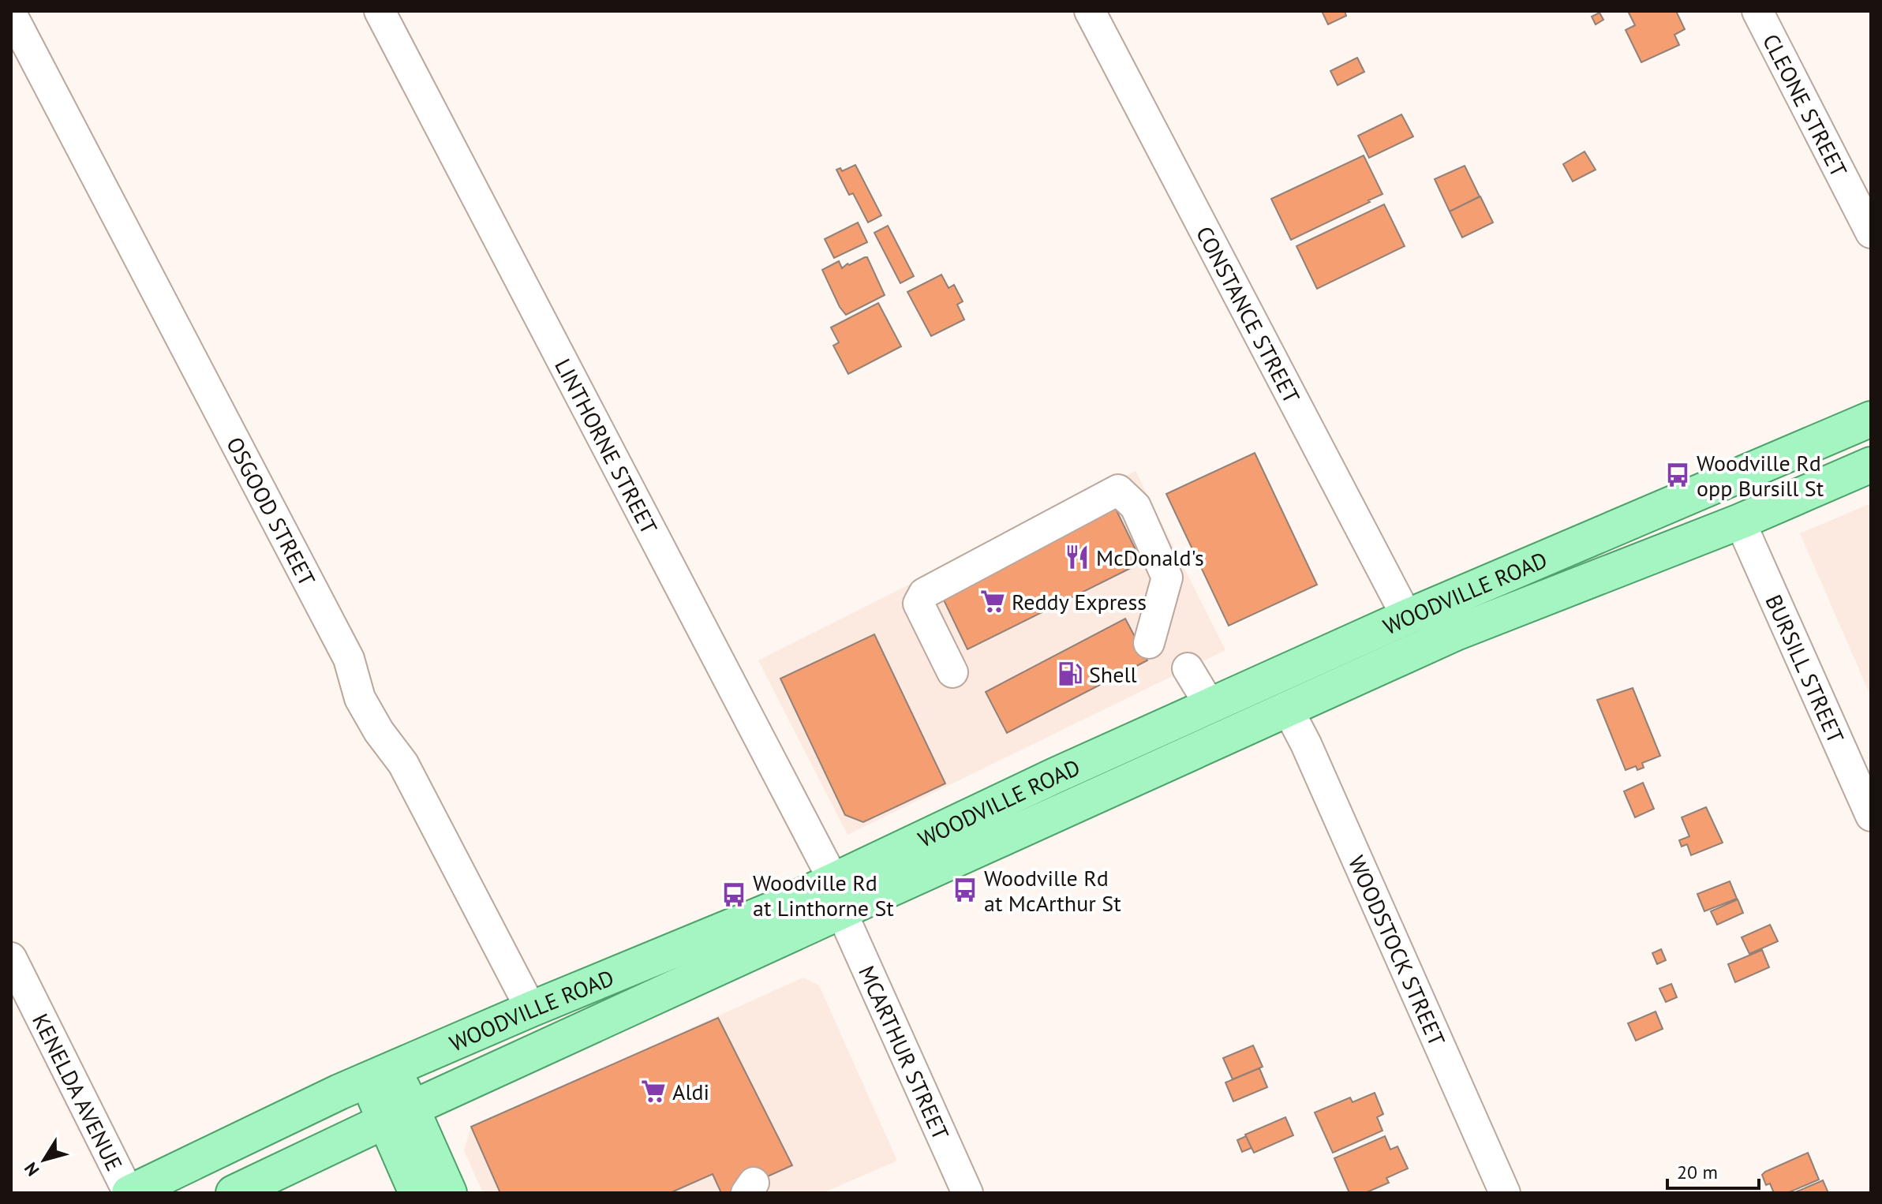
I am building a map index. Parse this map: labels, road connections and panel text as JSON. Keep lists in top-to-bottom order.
{
  "streets": {
    "main road": ["WOODVILLE ROAD"],
    "street": [
      "CLEONE STREET",
      "CONSTANCE STREET",
      "LINTHORNE STREET",
      "OSGOOD STREET",
      "BURSILL STREET",
      "WOODSTOCK STREET",
      "MCARTHUR STREET",
      "KENELDA AVENUE"
    ]
  },
  "crossings": [
    ["CONSTANCE STREET", "WOODVILLE ROAD"],
    ["LINTHORNE STREET", "WOODVILLE ROAD"],
    ["LINTHORNE STREET", "MCARTHUR STREET"],
    ["OSGOOD STREET", "WOODVILLE ROAD"],
    ["WOODVILLE ROAD", "BURSILL STREET"],
    ["WOODVILLE ROAD", "WOODSTOCK STREET"],
    ["WOODVILLE ROAD", "MCARTHUR STREET"],
    ["WOODVILLE ROAD", "KENELDA AVENUE"]
  ],
  "places": {
    "bus stop": ["Woodville Rd opp Bursill St", "Woodville Rd at McArthur St", "Woodville Rd at Linthorne St"],
    "restaurant": ["McDonald's"],
    "supermarket": ["Reddy Express", "Aldi"],
    "fuel station": ["Shell"]
  },
  "scale_bar": "20 m",
  "north": "bottom left"
}
